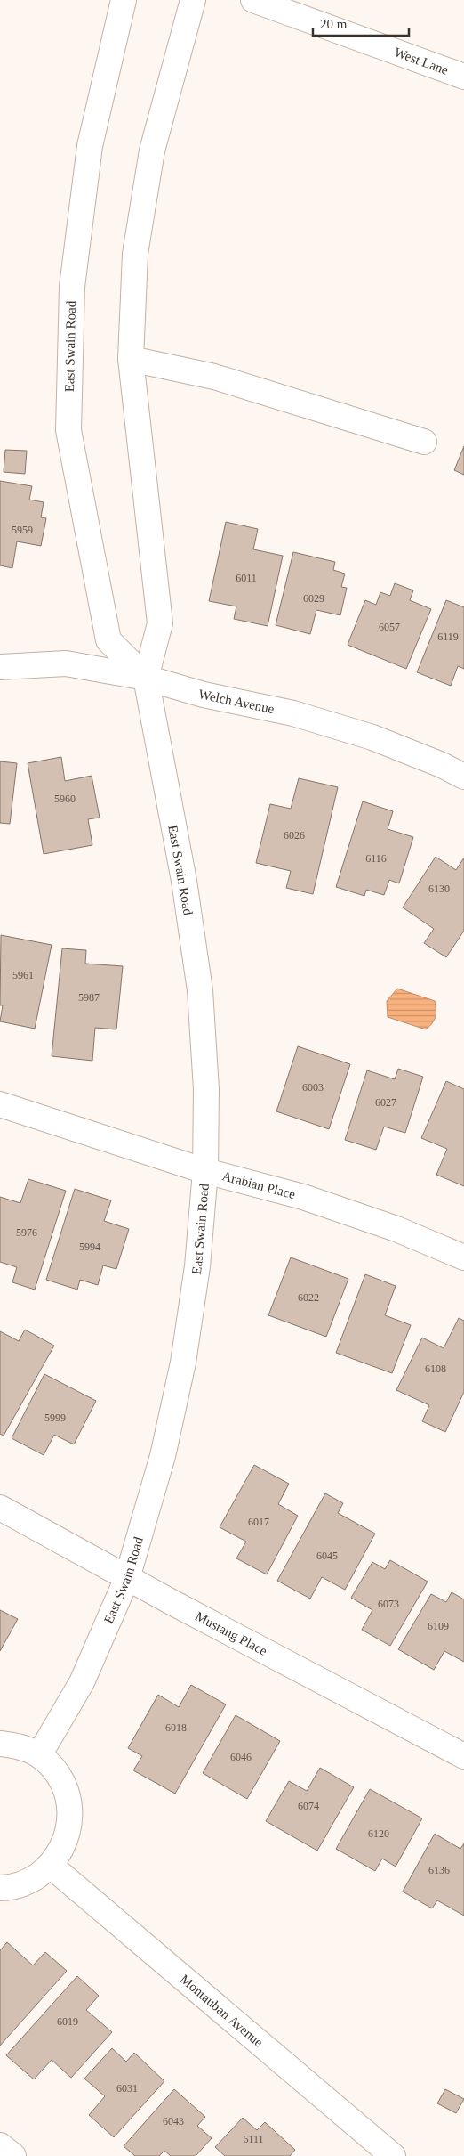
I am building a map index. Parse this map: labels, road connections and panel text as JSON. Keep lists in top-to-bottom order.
{
  "streets": {
    "street": [
      "West Lane",
      "East Swain Road",
      "Welch Avenue",
      "Arabian Place",
      "Mustang Place",
      "Montauban Avenue"
    ]
  },
  "crossings": [
    ["East Swain Road", "Welch Avenue"],
    ["East Swain Road", "Arabian Place"],
    ["East Swain Road", "Mustang Place"]
  ],
  "house_numbers": [
    "5959",
    "6011",
    "6029",
    "6057",
    "6119",
    "5960",
    "6026",
    "6116",
    "6130",
    "5961",
    "5987",
    "6003",
    "6027",
    "5976",
    "5994",
    "6022",
    "6108",
    "5999",
    "6017",
    "6045",
    "6073",
    "6109",
    "6018",
    "6046",
    "6074",
    "6120",
    "6136",
    "6019",
    "6031",
    "6043",
    "6111"
  ],
  "scale_bar": "20 m"
}
